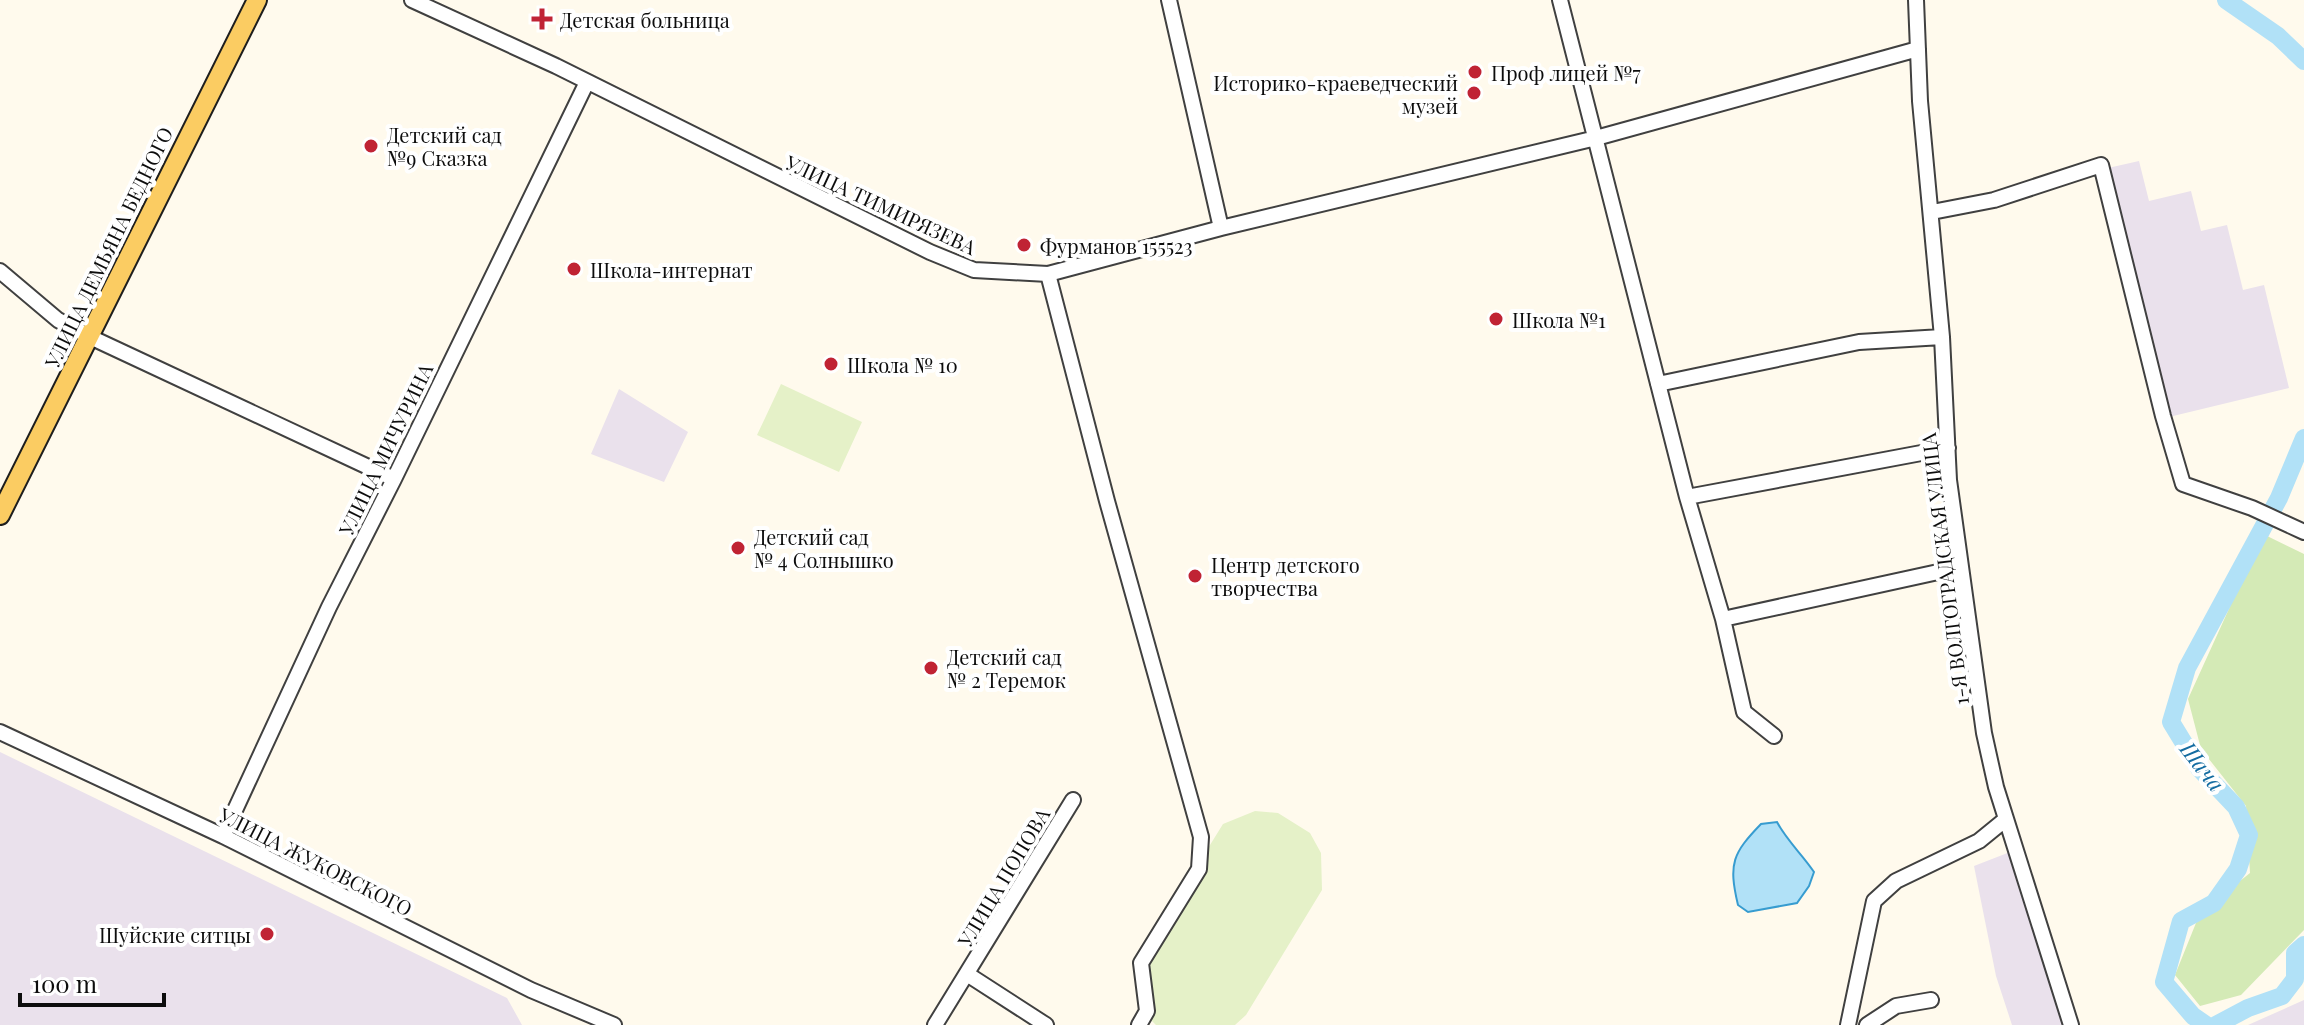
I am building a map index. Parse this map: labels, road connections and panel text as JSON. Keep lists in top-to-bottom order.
{
  "streets": {
    "main road": ["УЛИЦА ДЕМЬЯНА БЕДНОГО"],
    "street": [
      "УЛИЦА ТИМИРЯЗЕВА",
      "УЛИЦА МИЧУРИНА",
      "1-Я ВОЛГОГРАДСКАЯ УЛИЦА",
      "УЛИЦА ЖУКОВСКОГО",
      "УЛИЦА ПОПОВА"
    ]
  },
  "crossings": [
    ["УЛИЦА ТИМИРЯЗЕВА", "УЛИЦА МИЧУРИНА"],
    ["УЛИЦА ТИМИРЯЗЕВА", "1-Я ВОЛГОГРАДСКАЯ УЛИЦА"],
    ["УЛИЦА МИЧУРИНА", "УЛИЦА ЖУКОВСКОГО"]
  ],
  "water": ["Шача"],
  "places": {
    "health": ["Детская больница"],
    "other": [
      "Проф лицей №7",
      "Историко-краеведческий музей",
      "Детский сад №9 Сказка",
      "Фурманов 155523",
      "Школа-интернат",
      "Школа №1",
      "Школа № 10",
      "Детский сад № 4 Солнышко",
      "Центр детского творчества",
      "Детский сад № 2 Теремок",
      "Шуйские ситцы"
    ]
  },
  "scale_bar": "100 m"
}
